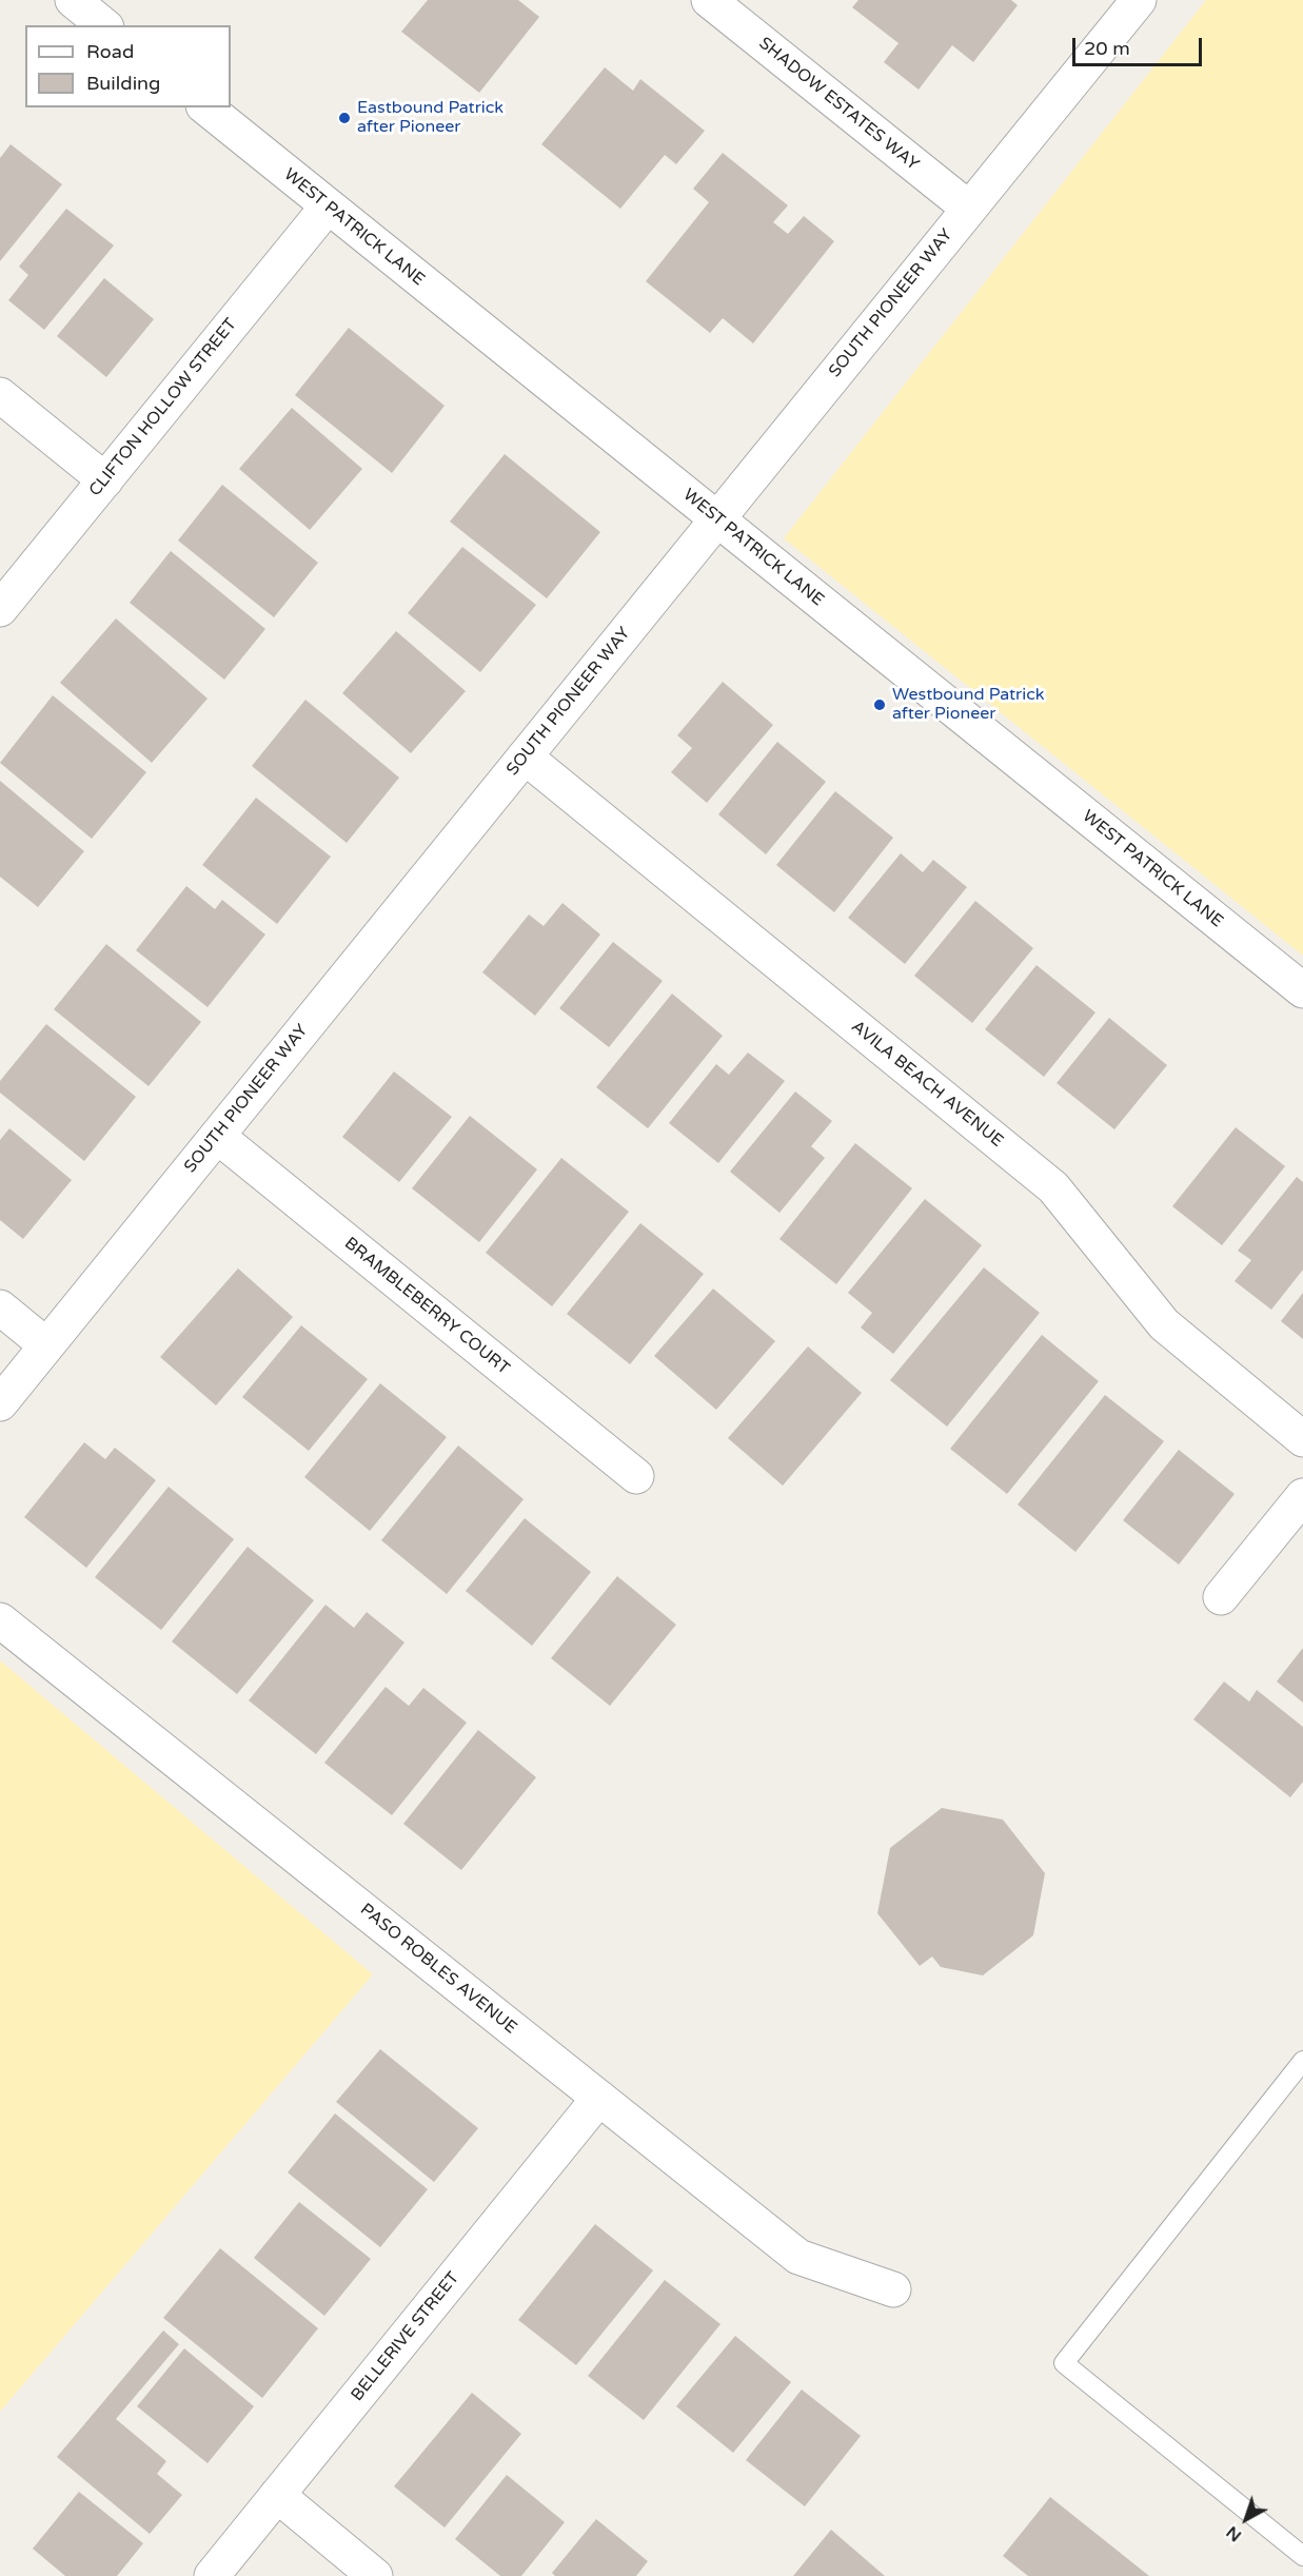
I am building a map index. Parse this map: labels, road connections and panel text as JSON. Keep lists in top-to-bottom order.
{
  "streets": {
    "street": [
      "SHADOW ESTATES WAY",
      "WEST PATRICK LANE",
      "SOUTH PIONEER WAY",
      "CLIFTON HOLLOW STREET",
      "AVILA BEACH AVENUE",
      "BRAMBLEBERRY COURT",
      "PASO ROBLES AVENUE",
      "BELLERIVE STREET"
    ]
  },
  "crossings": [
    ["SHADOW ESTATES WAY", "SOUTH PIONEER WAY"],
    ["WEST PATRICK LANE", "SOUTH PIONEER WAY"],
    ["WEST PATRICK LANE", "CLIFTON HOLLOW STREET"],
    ["SOUTH PIONEER WAY", "AVILA BEACH AVENUE"],
    ["SOUTH PIONEER WAY", "BRAMBLEBERRY COURT"],
    ["PASO ROBLES AVENUE", "BELLERIVE STREET"]
  ],
  "places": ["Eastbound Patrick after Pioneer", "Westbound Patrick after Pioneer"],
  "legend": ["Road", "Building"],
  "scale_bar": "20 m",
  "north": "bottom left"
}
